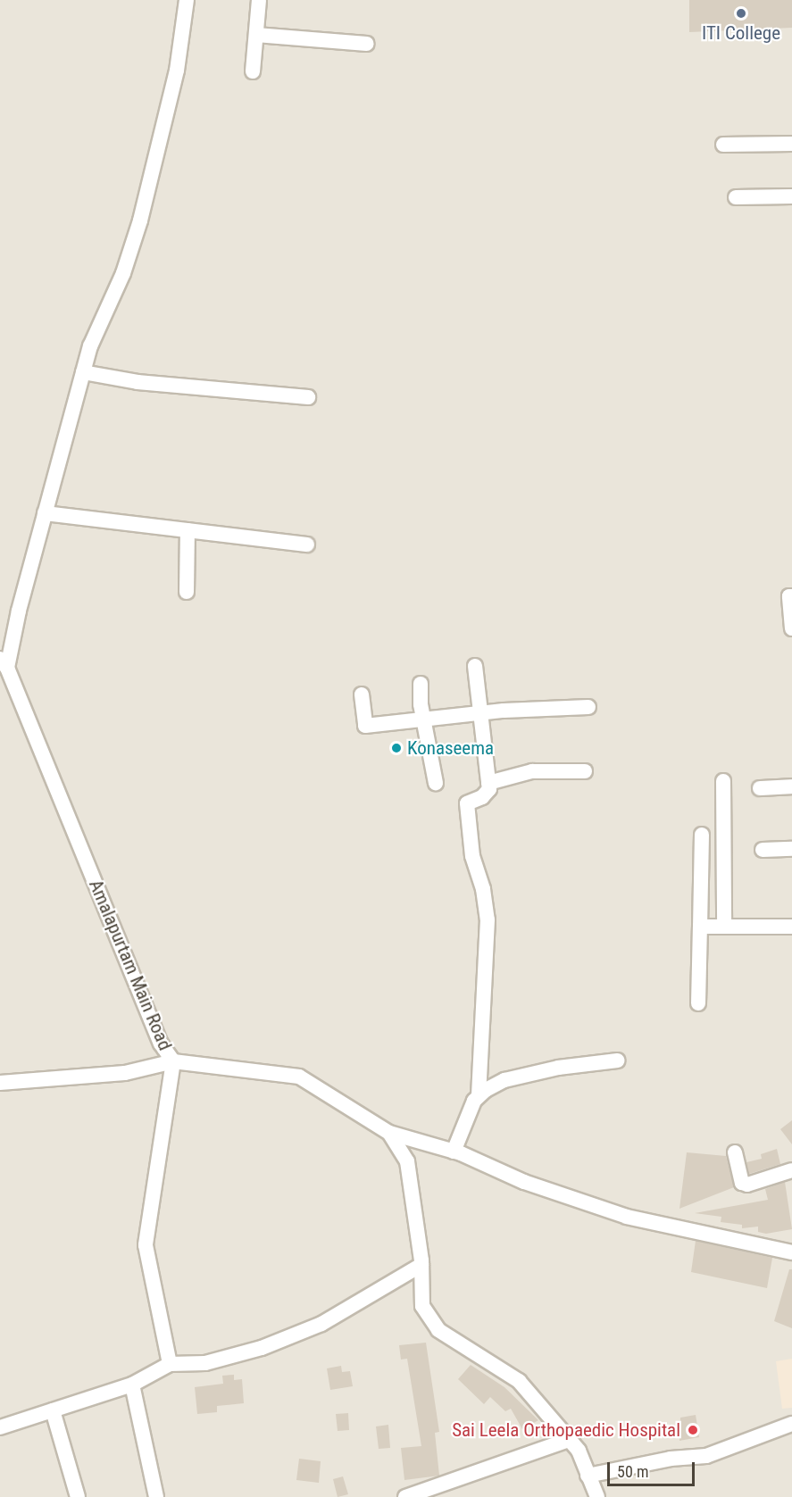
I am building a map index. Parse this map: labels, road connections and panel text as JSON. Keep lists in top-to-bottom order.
{
  "streets": {
    "street": ["Amalapurtam Main Road"]
  },
  "places": ["ITI College", "Konaseema", "Sai Leela Orthopaedic Hospital"],
  "scale_bar": "50 m"
}
